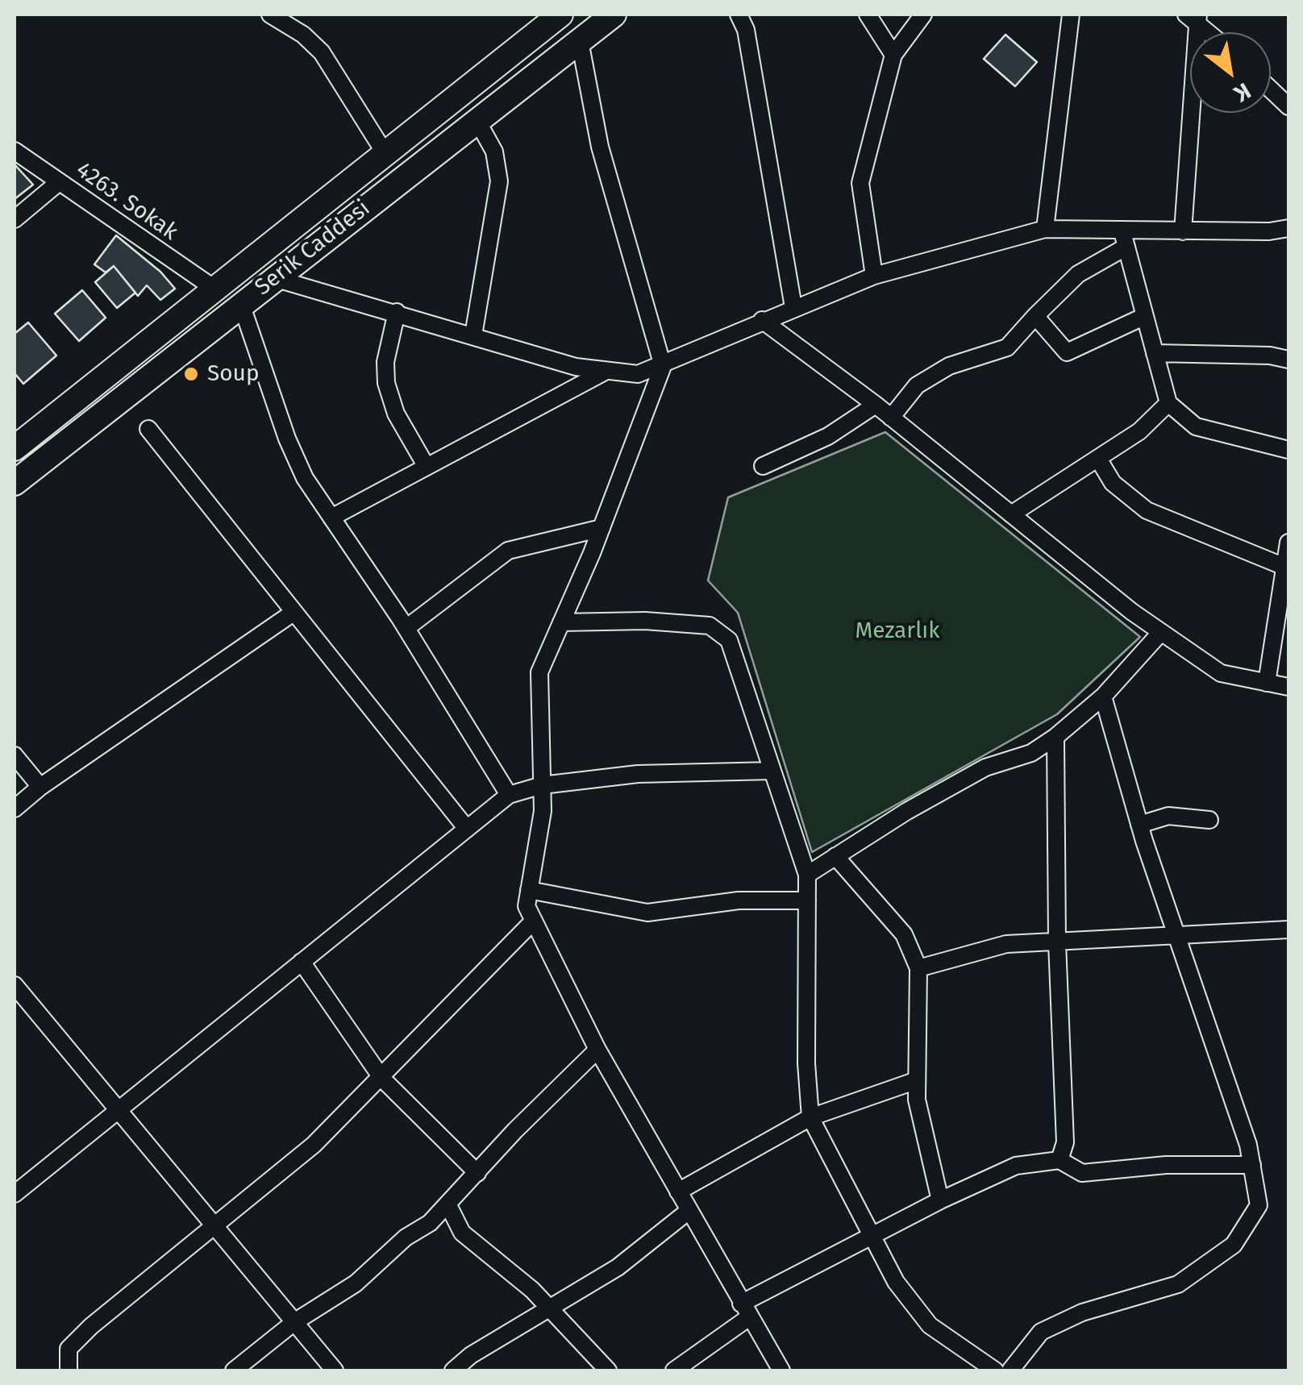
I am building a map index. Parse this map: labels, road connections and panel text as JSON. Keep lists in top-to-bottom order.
{
  "streets": {
    "highway": ["Serik Caddesi"],
    "street": ["4263. Sokak"]
  },
  "crossings": [
    ["4263. Sokak", "Serik Caddesi"]
  ],
  "parks": ["Mezarlık"],
  "places": ["Soup"],
  "north": "bottom right"
}
